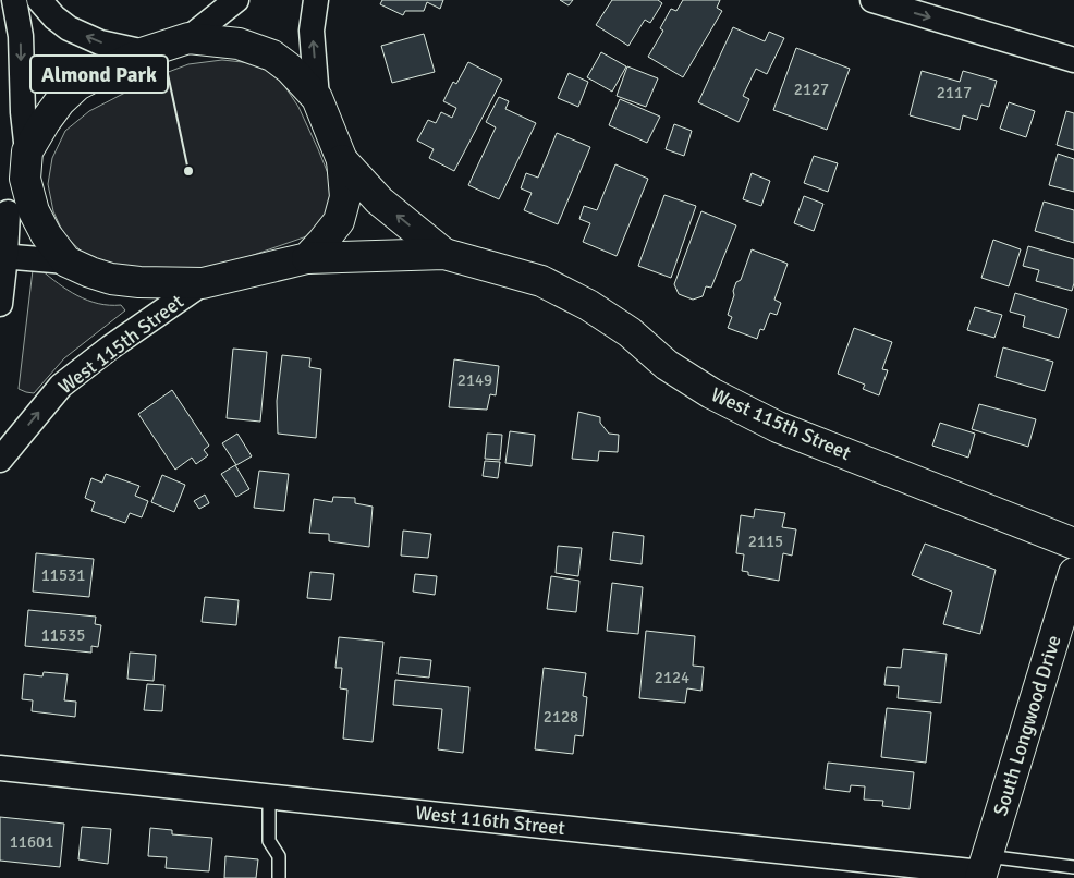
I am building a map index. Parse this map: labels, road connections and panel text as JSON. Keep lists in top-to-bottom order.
{
  "streets": {
    "street": ["West 115th Street", "South Longwood Drive", "West 116th Street"]
  },
  "crossings": [
    ["South Longwood Drive", "West 116th Street"]
  ],
  "places": ["Almond Park"],
  "house_numbers": [
    "2127",
    "2117",
    "2149",
    "2115",
    "11531",
    "11535",
    "2124",
    "2128",
    "11601"
  ]
}
